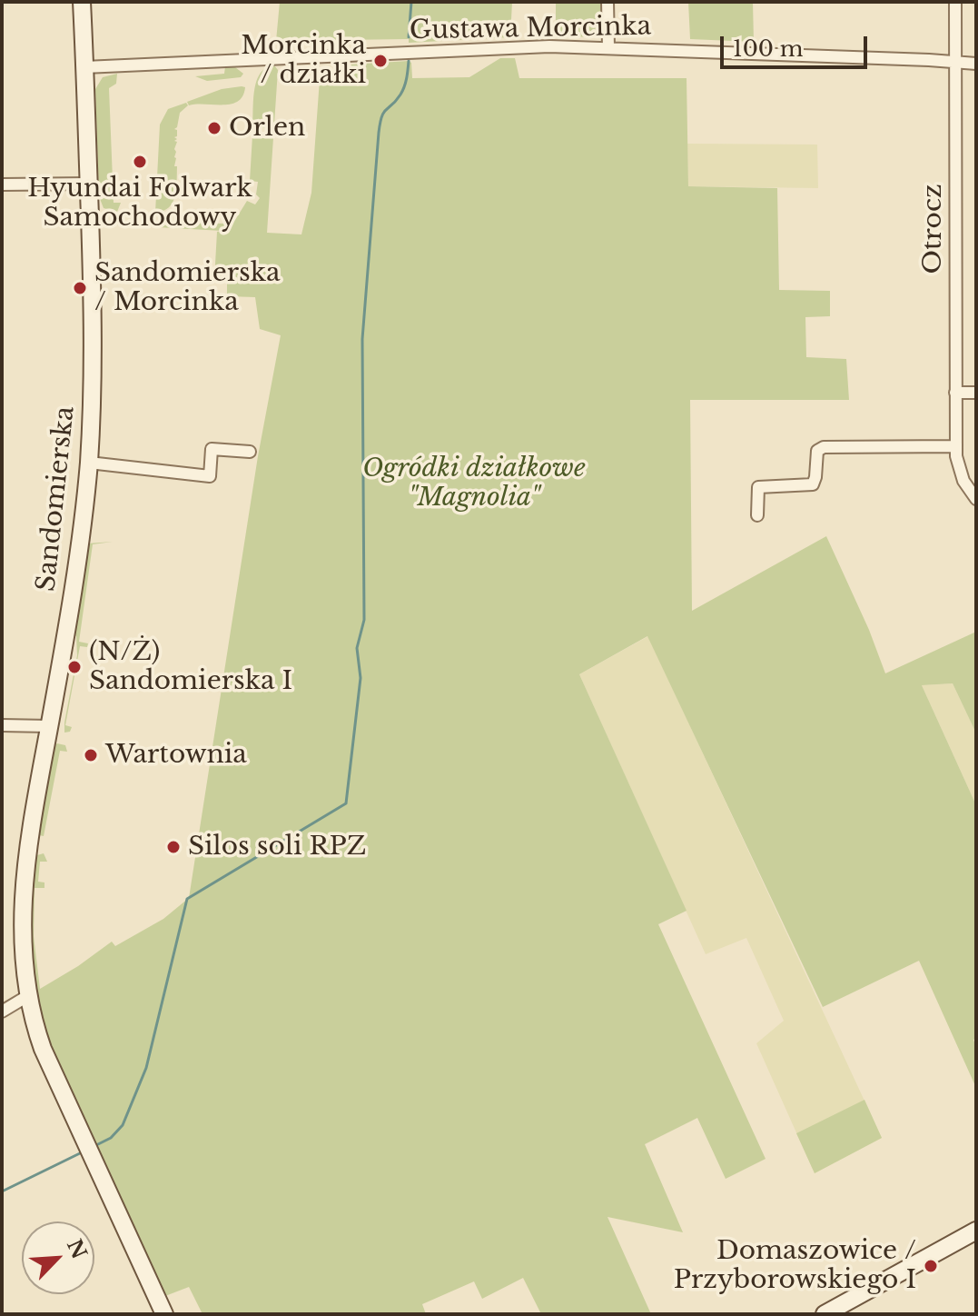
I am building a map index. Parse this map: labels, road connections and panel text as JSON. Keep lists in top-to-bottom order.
{
  "streets": {
    "street": ["Gustawa Morcinka", "Otrocz", "Sandomierska"]
  },
  "crossings": [
    ["Gustawa Morcinka", "Otrocz"],
    ["Gustawa Morcinka", "Sandomierska"]
  ],
  "parks": ["Ogródki działkowe \"Magnolia\""],
  "places": [
    "Morcinka / działki",
    "Orlen",
    "Hyundai Folwark Samochodowy",
    "Sandomierska / Morcinka",
    "(N/Ż) Sandomierska I",
    "Wartownia",
    "Silos soli RPZ",
    "Domaszowice / Przyborowskiego I"
  ],
  "scale_bar": "100 m",
  "north": "top right"
}
